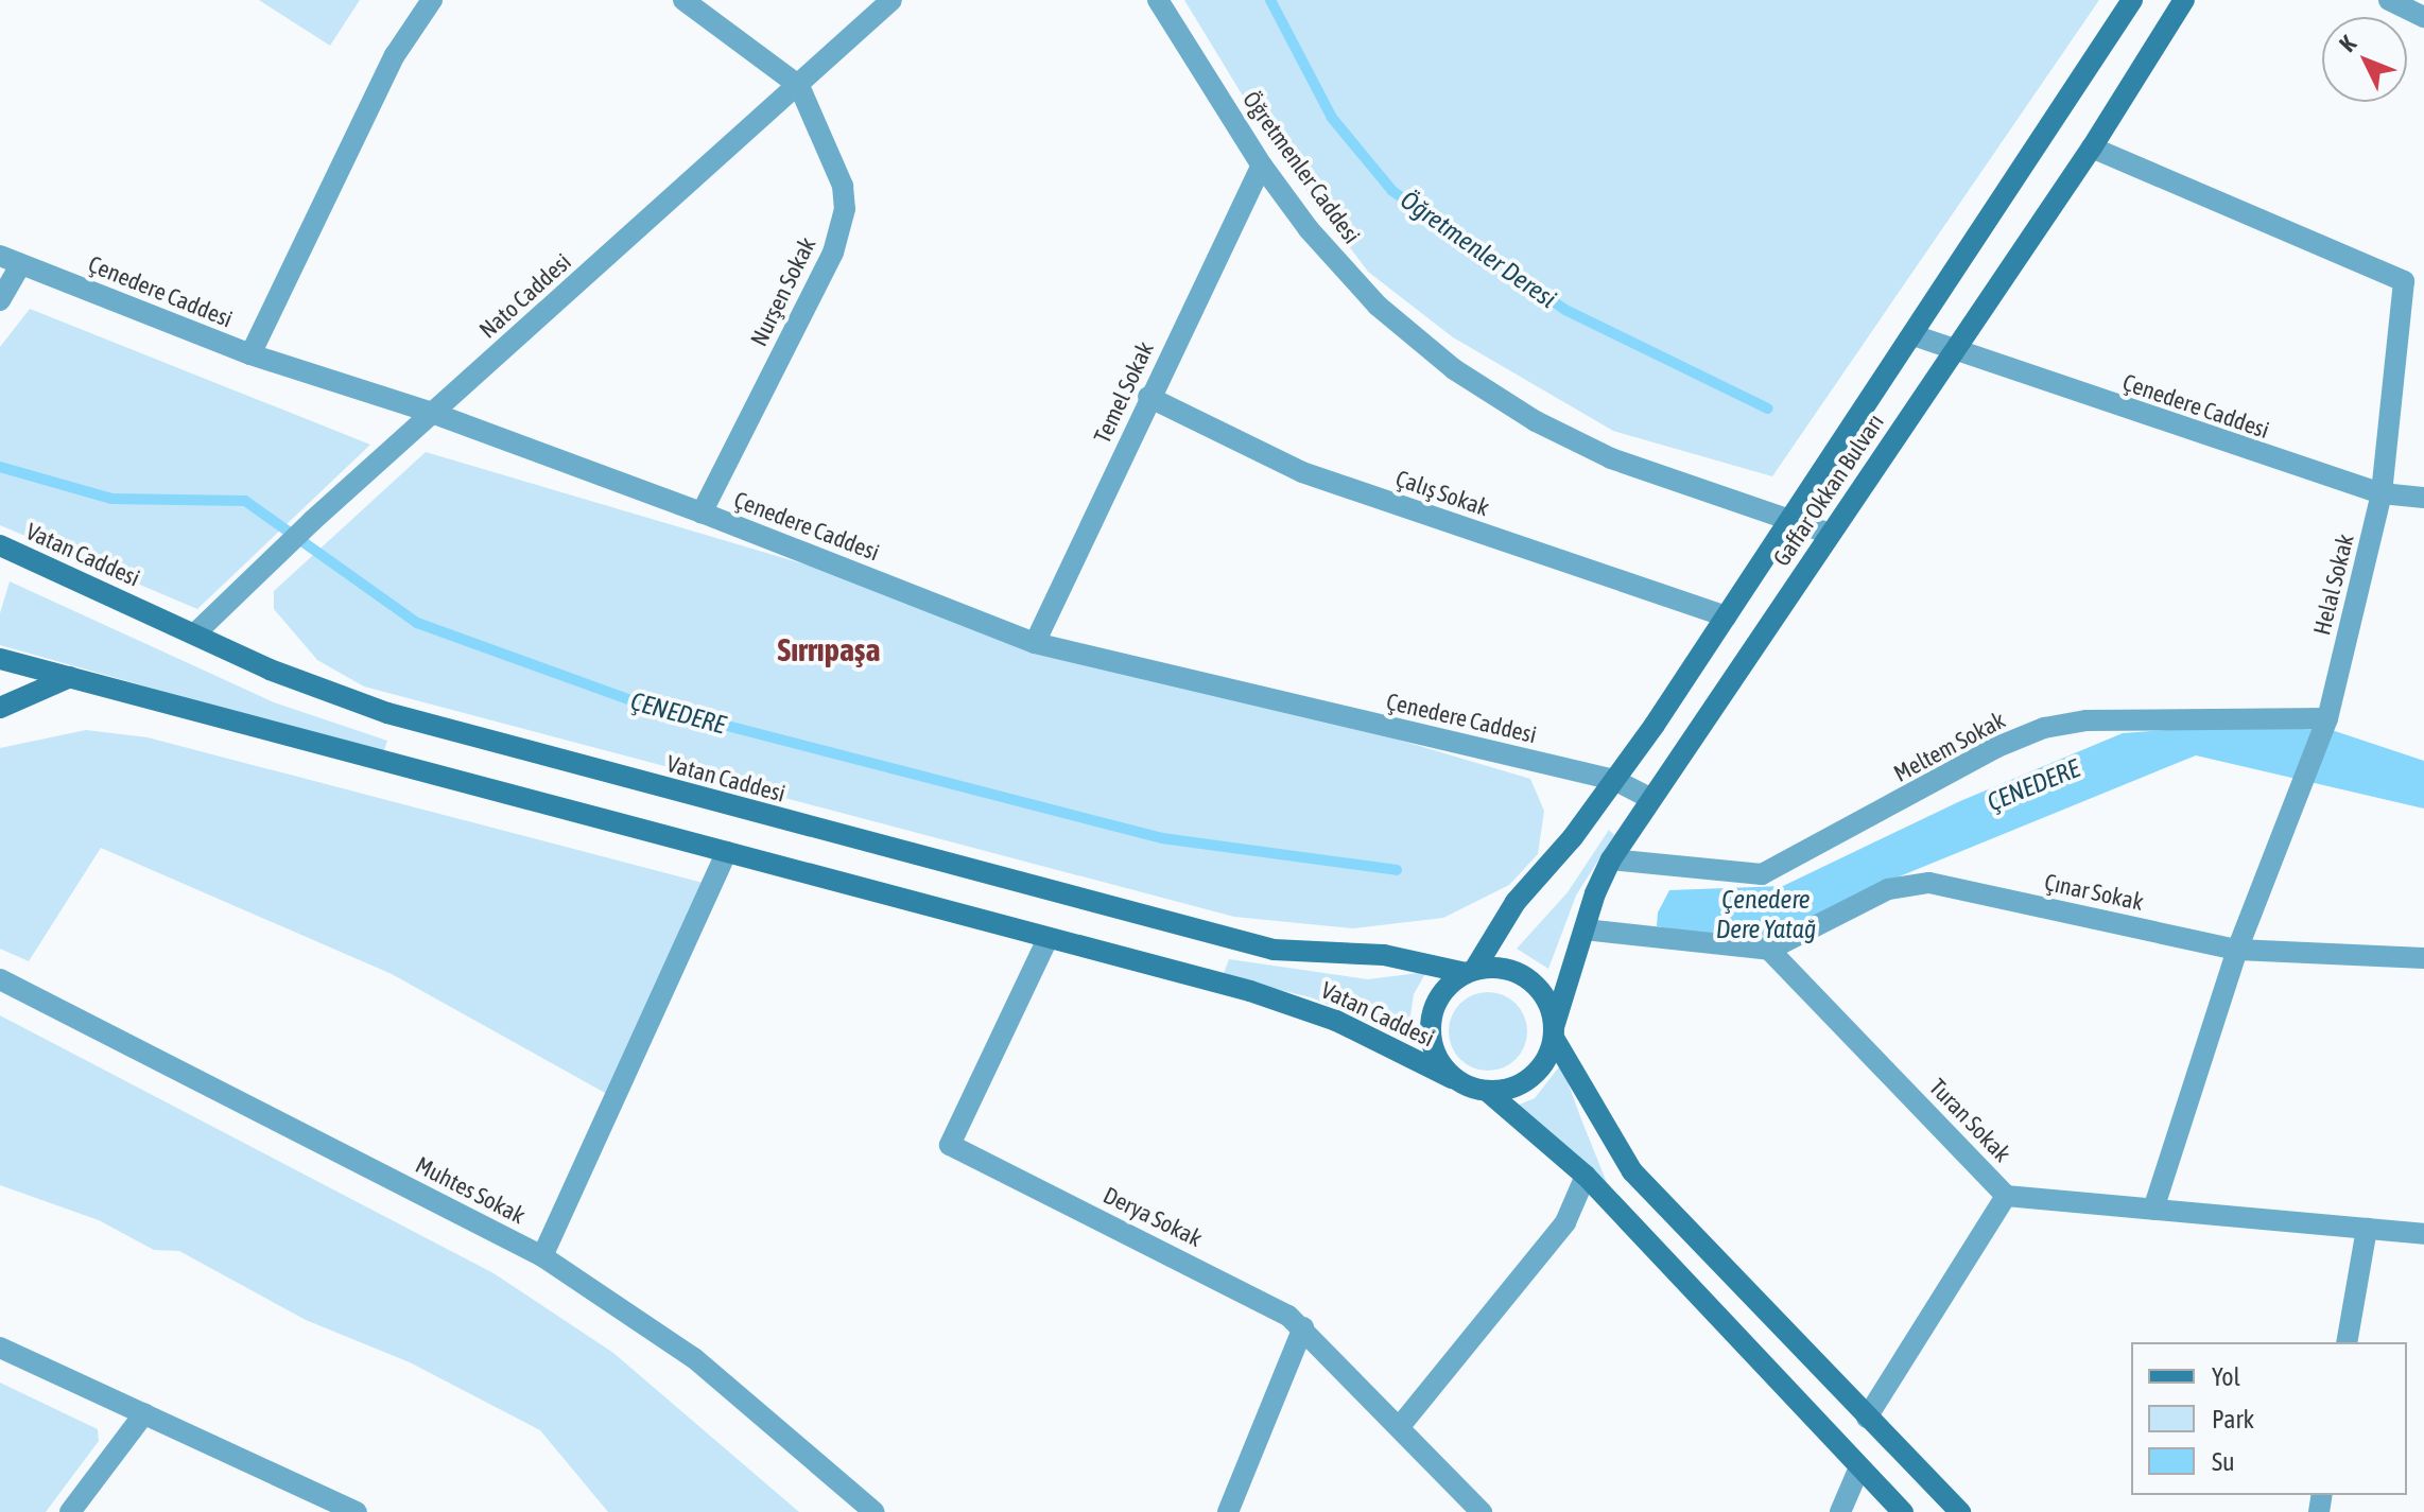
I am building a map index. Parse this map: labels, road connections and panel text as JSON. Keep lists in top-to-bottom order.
{
  "streets": {
    "main road": ["Gaffar Okkan Bulvarı", "Vatan Caddesi"],
    "street": [
      "Öğretmenler Caddesi",
      "Çenedere Caddesi",
      "Nurşen Sokak",
      "Nato Caddesi",
      "Temel Sokak",
      "Çalış Sokak",
      "Helal Sokak",
      "Meltem Sokak",
      "Çınar Sokak",
      "Turan Sokak",
      "Muhtes Sokak",
      "Derya Sokak"
    ]
  },
  "crossings": [
    ["Öğretmenler Caddesi", "Temel Sokak"],
    ["Öğretmenler Caddesi", "Gaffar Okkan Bulvarı"],
    ["Çenedere Caddesi", "Nurşen Sokak"],
    ["Çenedere Caddesi", "Nato Caddesi"],
    ["Çenedere Caddesi", "Temel Sokak"],
    ["Çenedere Caddesi", "Gaffar Okkan Bulvarı"],
    ["Çenedere Caddesi", "Helal Sokak"],
    ["Nurşen Sokak", "Nato Caddesi"],
    ["Nato Caddesi", "Vatan Caddesi"],
    ["Temel Sokak", "Çalış Sokak"],
    ["Gaffar Okkan Bulvarı", "Çalış Sokak"],
    ["Gaffar Okkan Bulvarı", "Vatan Caddesi"],
    ["Gaffar Okkan Bulvarı", "Helal Sokak"],
    ["Gaffar Okkan Bulvarı", "Meltem Sokak"],
    ["Vatan Caddesi", "Derya Sokak"],
    ["Helal Sokak", "Meltem Sokak"],
    ["Helal Sokak", "Çınar Sokak"],
    ["Helal Sokak", "Turan Sokak"],
    ["Çınar Sokak", "Turan Sokak"]
  ],
  "districts": ["Sırrıpaşa"],
  "water": ["Öğretmenler Deresi", "ÇENEDERE", "Çenedere Dere Yatağ"],
  "legend": ["Yol", "Park", "Su"],
  "north": "top left"
}
